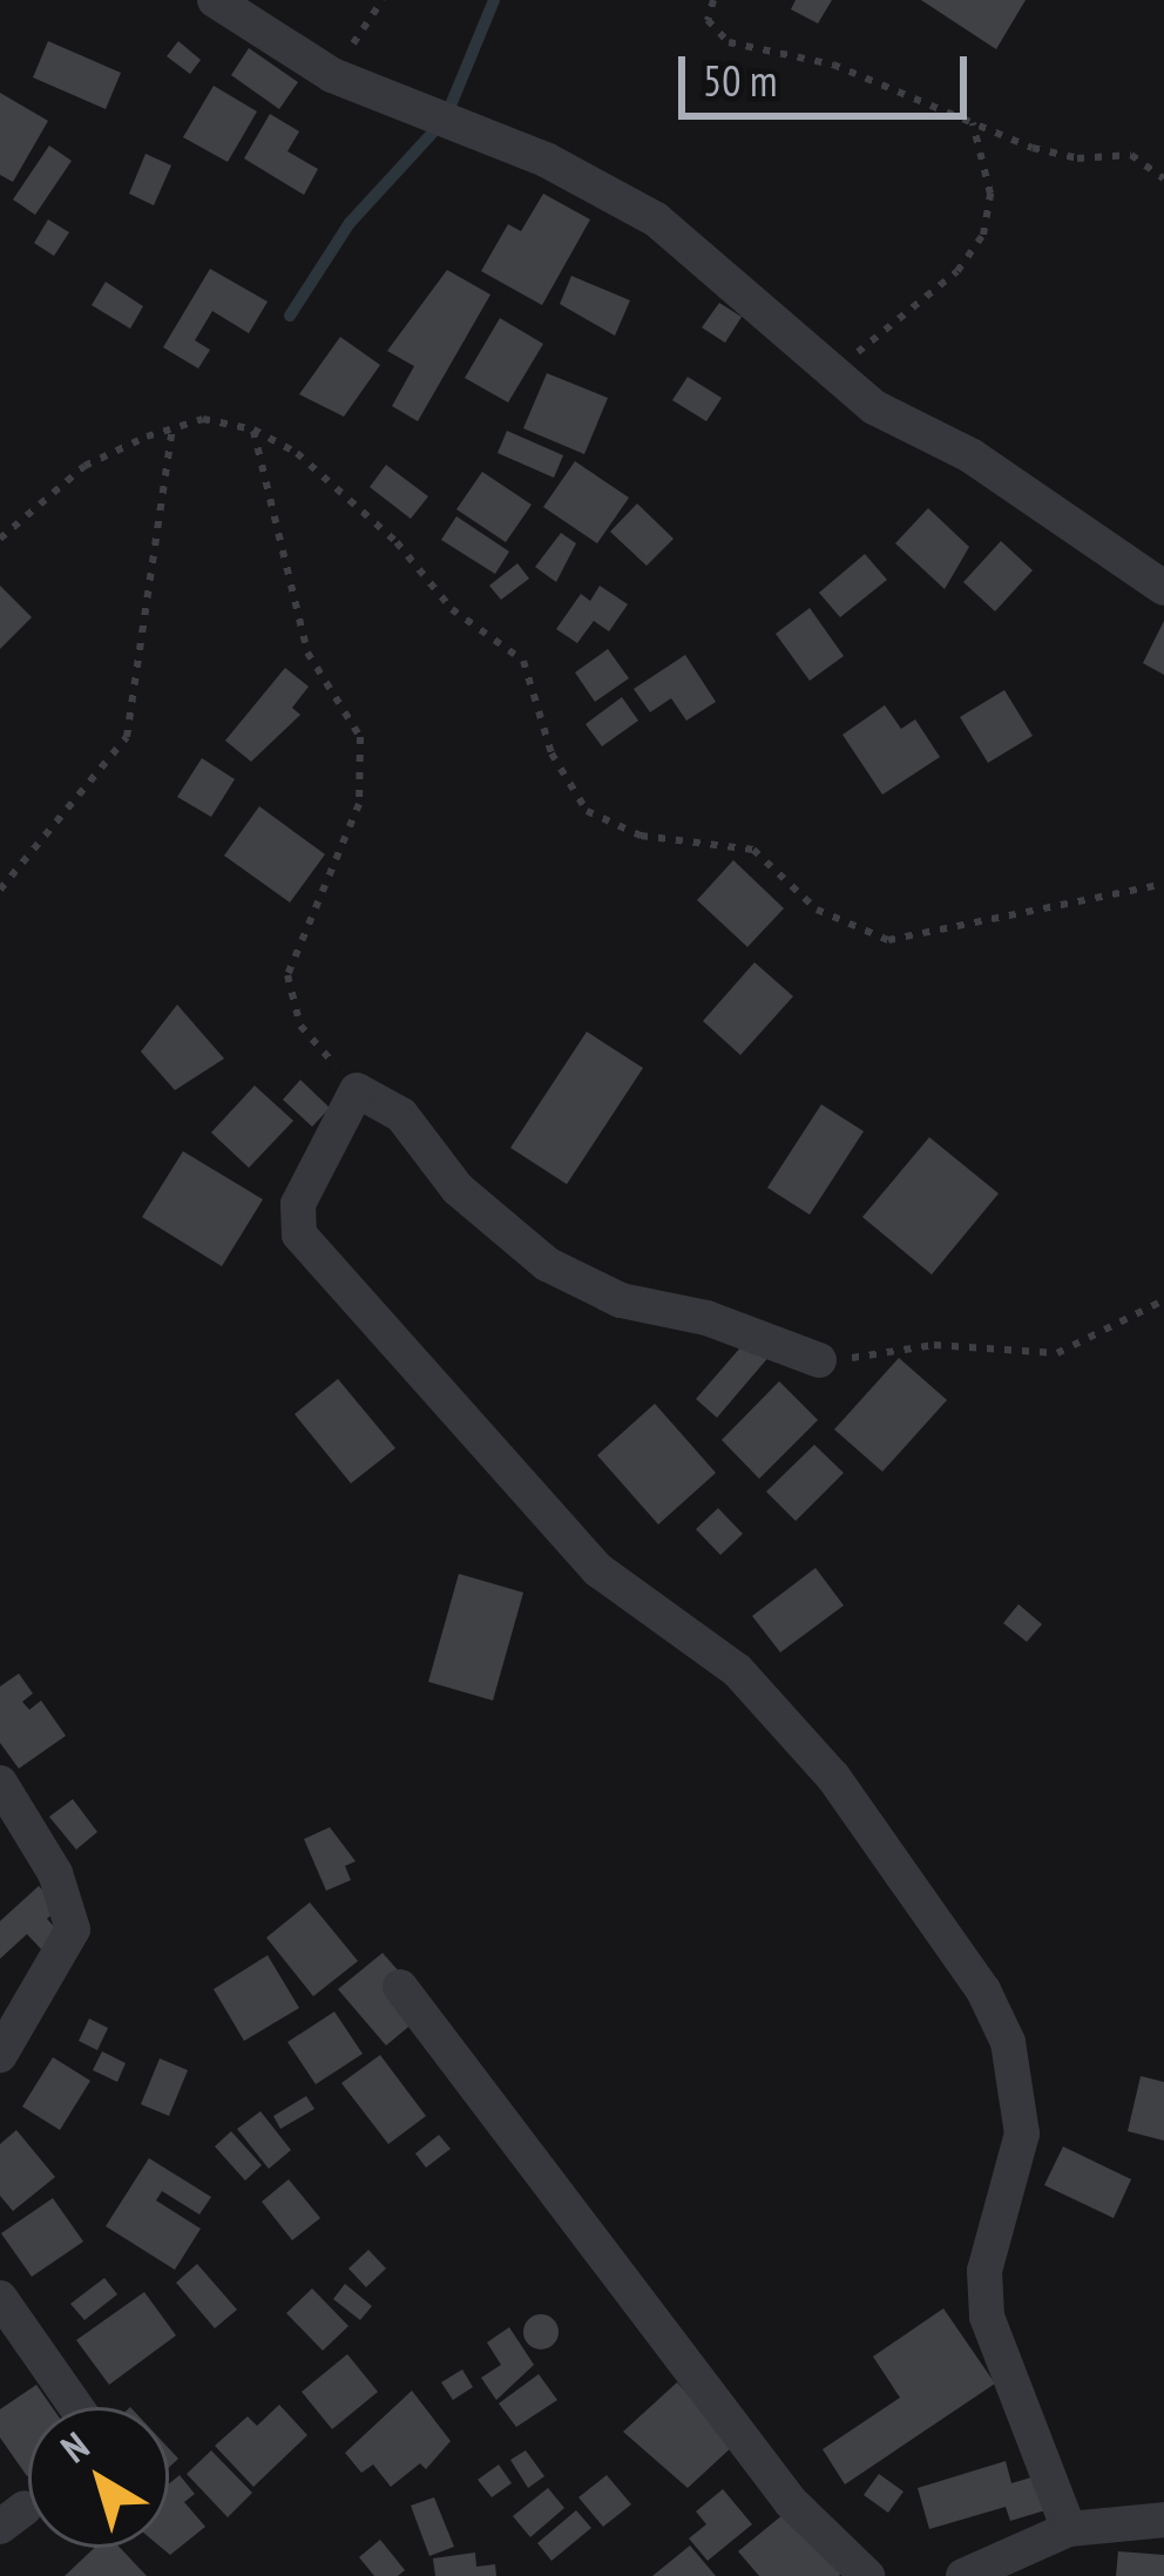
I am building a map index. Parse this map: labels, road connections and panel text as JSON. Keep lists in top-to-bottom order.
{
  "scale_bar": "50 m",
  "north": "top left"
}
